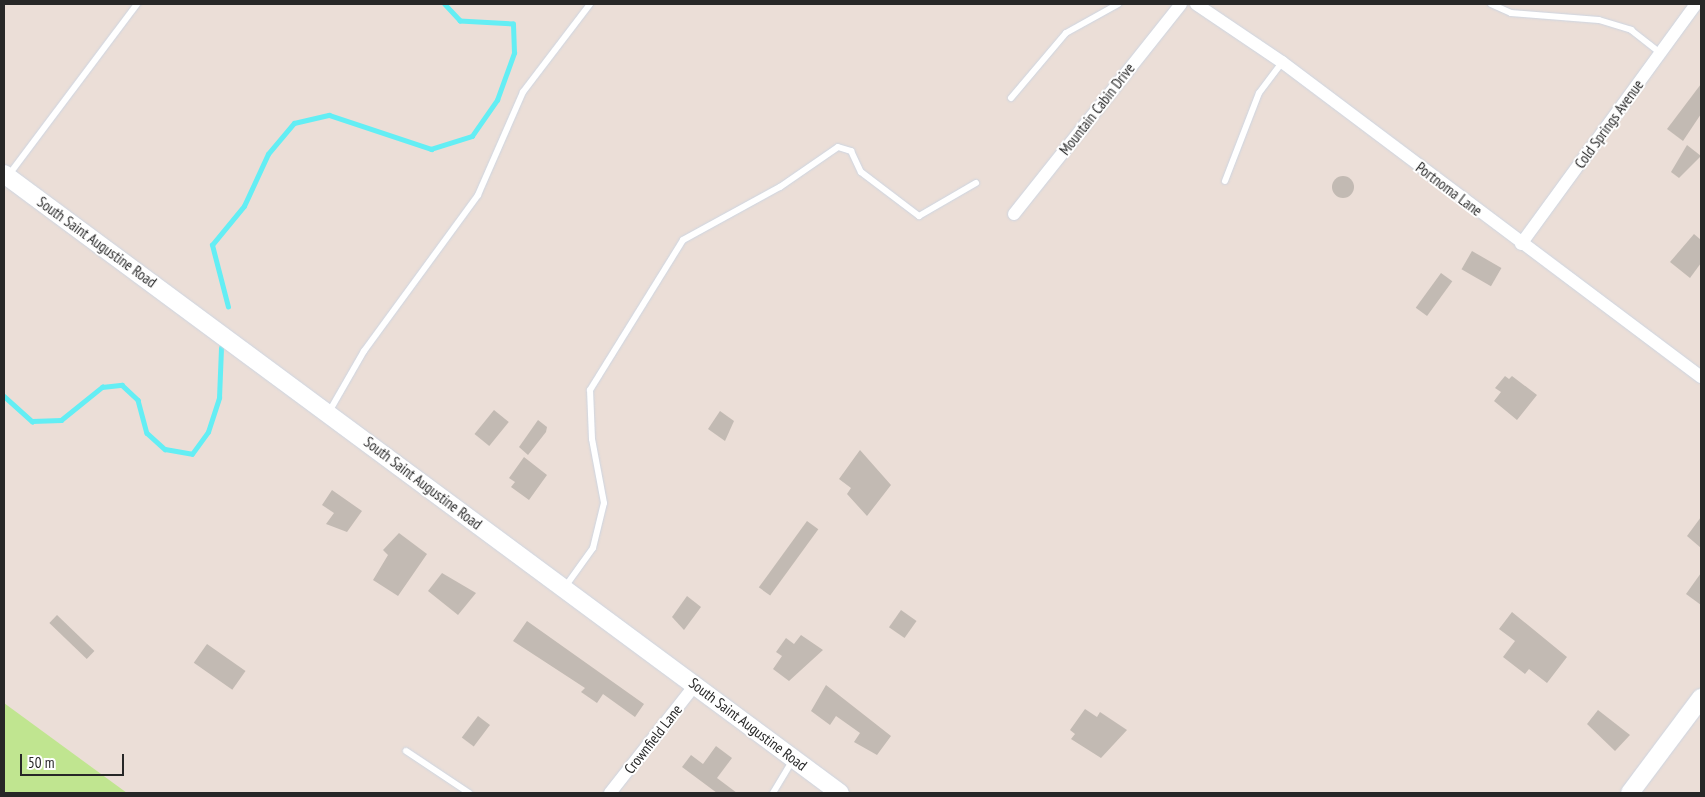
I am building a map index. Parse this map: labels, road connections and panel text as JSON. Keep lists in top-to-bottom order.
{
  "streets": {
    "street": [
      "Mountain Cabin Drive",
      "Cold Springs Avenue",
      "Portnoma Lane",
      "South Saint Augustine Road",
      "Crownfield Lane"
    ]
  },
  "crossings": [
    ["Cold Springs Avenue", "Portnoma Lane"],
    ["South Saint Augustine Road", "Crownfield Lane"]
  ],
  "scale_bar": "50 m"
}
